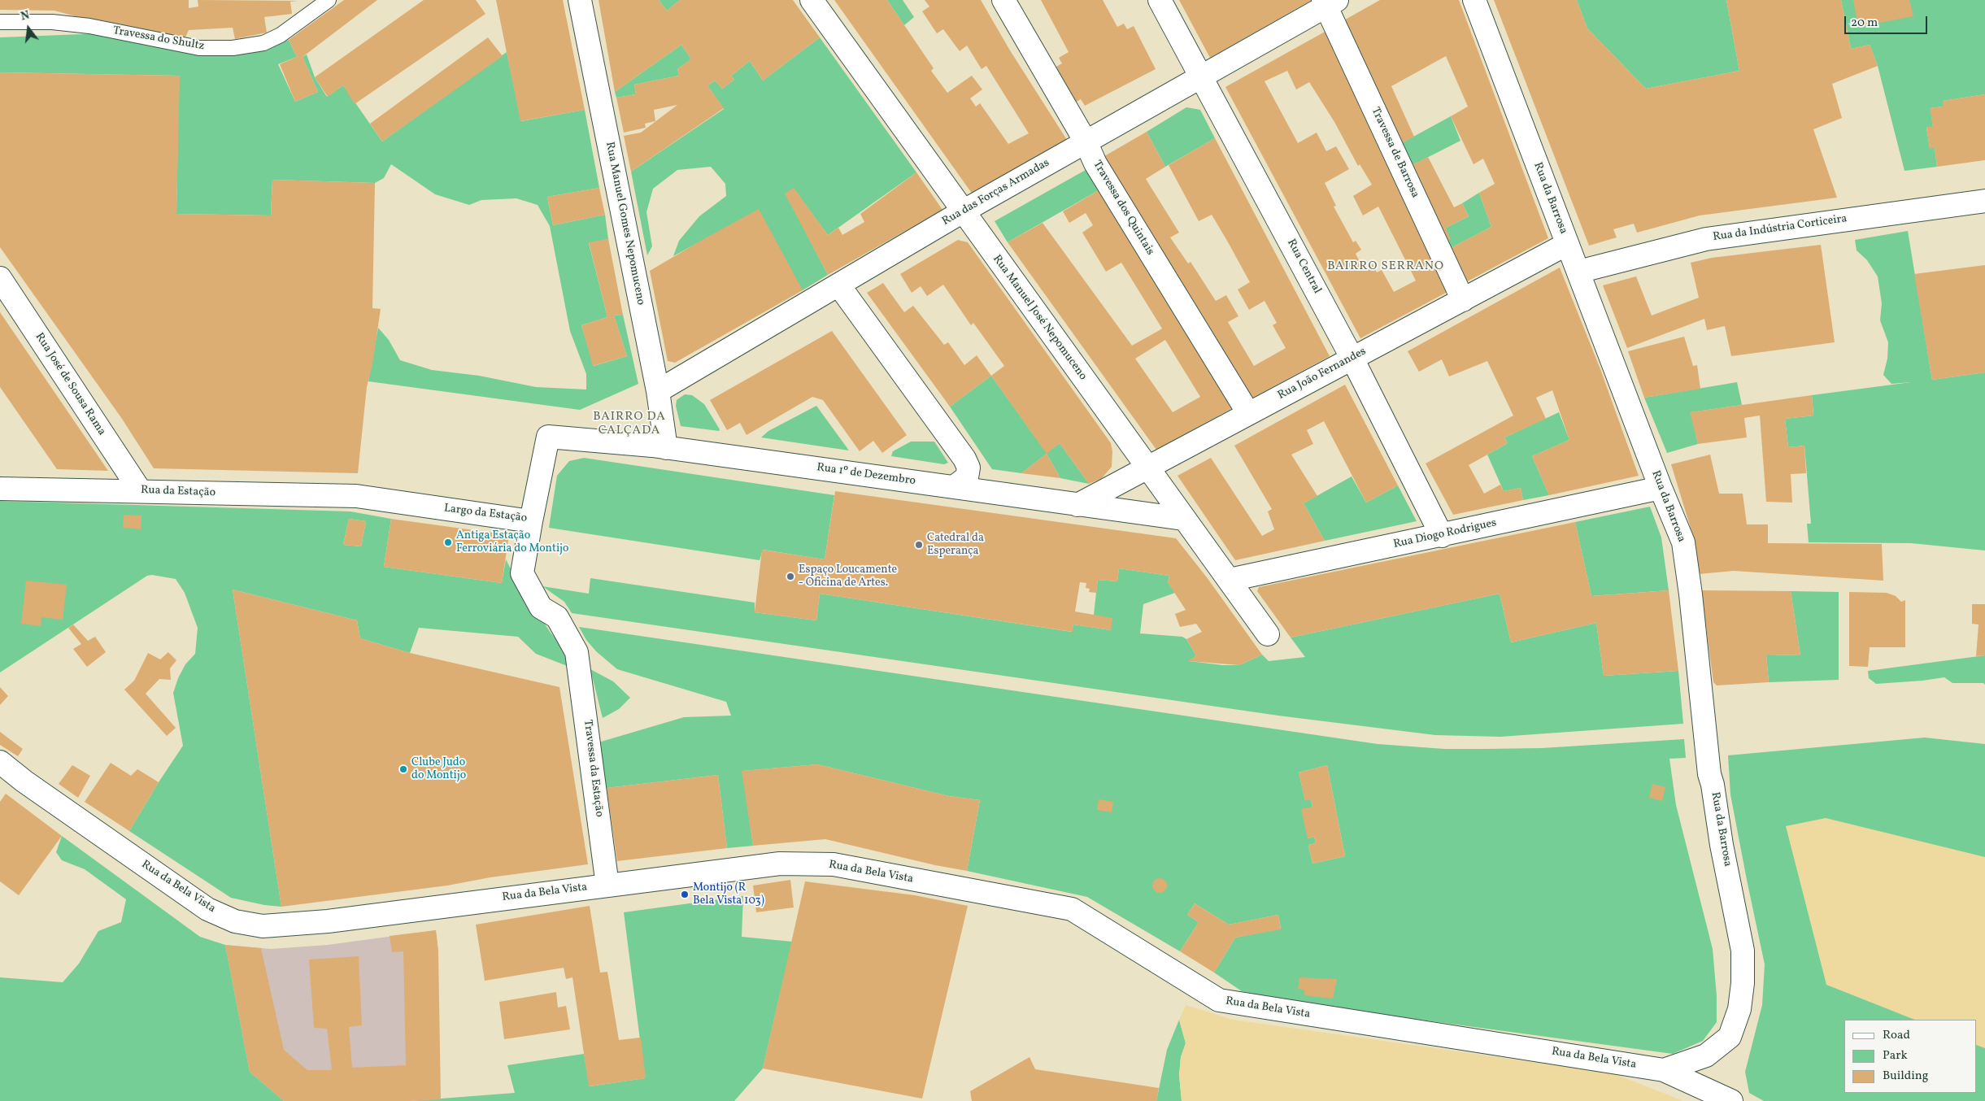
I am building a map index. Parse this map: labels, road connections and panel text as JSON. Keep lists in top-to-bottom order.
{
  "streets": {
    "street": [
      "Travessa de Barrosa",
      "Rua das Forças Armadas",
      "Rua da Barrosa",
      "Travessa dos Quintais",
      "Rua Manuel Gomes Nepomuceno",
      "Rua da Indústria Corticeira",
      "Rua Central",
      "Rua Manuel José Nepomuceno",
      "Rua João Fernandes",
      "Rua José de Sousa Rama",
      "Rua 1º de Dezembro",
      "Rua da Estação",
      "Largo da Estação",
      "Rua Diogo Rodrigues",
      "Travessa da Estação",
      "Rua da Bela Vista"
    ],
    "lane": ["Travessa do Shultz"]
  },
  "crossings": [
    ["Travessa de Barrosa", "Rua das Forças Armadas"],
    ["Travessa de Barrosa", "Rua João Fernandes"],
    ["Rua das Forças Armadas", "Travessa dos Quintais"],
    ["Rua das Forças Armadas", "Rua Manuel Gomes Nepomuceno"],
    ["Rua das Forças Armadas", "Rua Central"],
    ["Rua das Forças Armadas", "Rua Manuel José Nepomuceno"],
    ["Rua da Barrosa", "Rua da Indústria Corticeira"],
    ["Rua da Barrosa", "Rua João Fernandes"],
    ["Rua da Barrosa", "Rua Diogo Rodrigues"],
    ["Rua da Barrosa", "Rua da Bela Vista"],
    ["Travessa dos Quintais", "Rua João Fernandes"],
    ["Rua Manuel Gomes Nepomuceno", "Rua 1º de Dezembro"],
    ["Rua Central", "Rua João Fernandes"],
    ["Rua Central", "Rua Diogo Rodrigues"],
    ["Rua Manuel José Nepomuceno", "Rua João Fernandes"],
    ["Rua Manuel José Nepomuceno", "Rua 1º de Dezembro"],
    ["Rua Manuel José Nepomuceno", "Rua Diogo Rodrigues"],
    ["Rua João Fernandes", "Rua 1º de Dezembro"],
    ["Rua José de Sousa Rama", "Rua da Estação"],
    ["Rua 1º de Dezembro", "Largo da Estação"],
    ["Rua da Estação", "Largo da Estação"],
    ["Largo da Estação", "Travessa da Estação"],
    ["Travessa da Estação", "Rua da Bela Vista"]
  ],
  "districts": ["BAIRRO SERRANO", "BAIRRO DA CALÇADA"],
  "places": [
    "Antiga Estação Ferroviária do Montijo",
    "Catedral da Esperança",
    "Espaço Loucamente - Oficina de Artes.",
    "Clube Judo do Montijo",
    "Montijo (R Bela Vista 103)"
  ],
  "legend": ["Road", "Park", "Building"],
  "scale_bar": "20 m",
  "north": "top"
}
